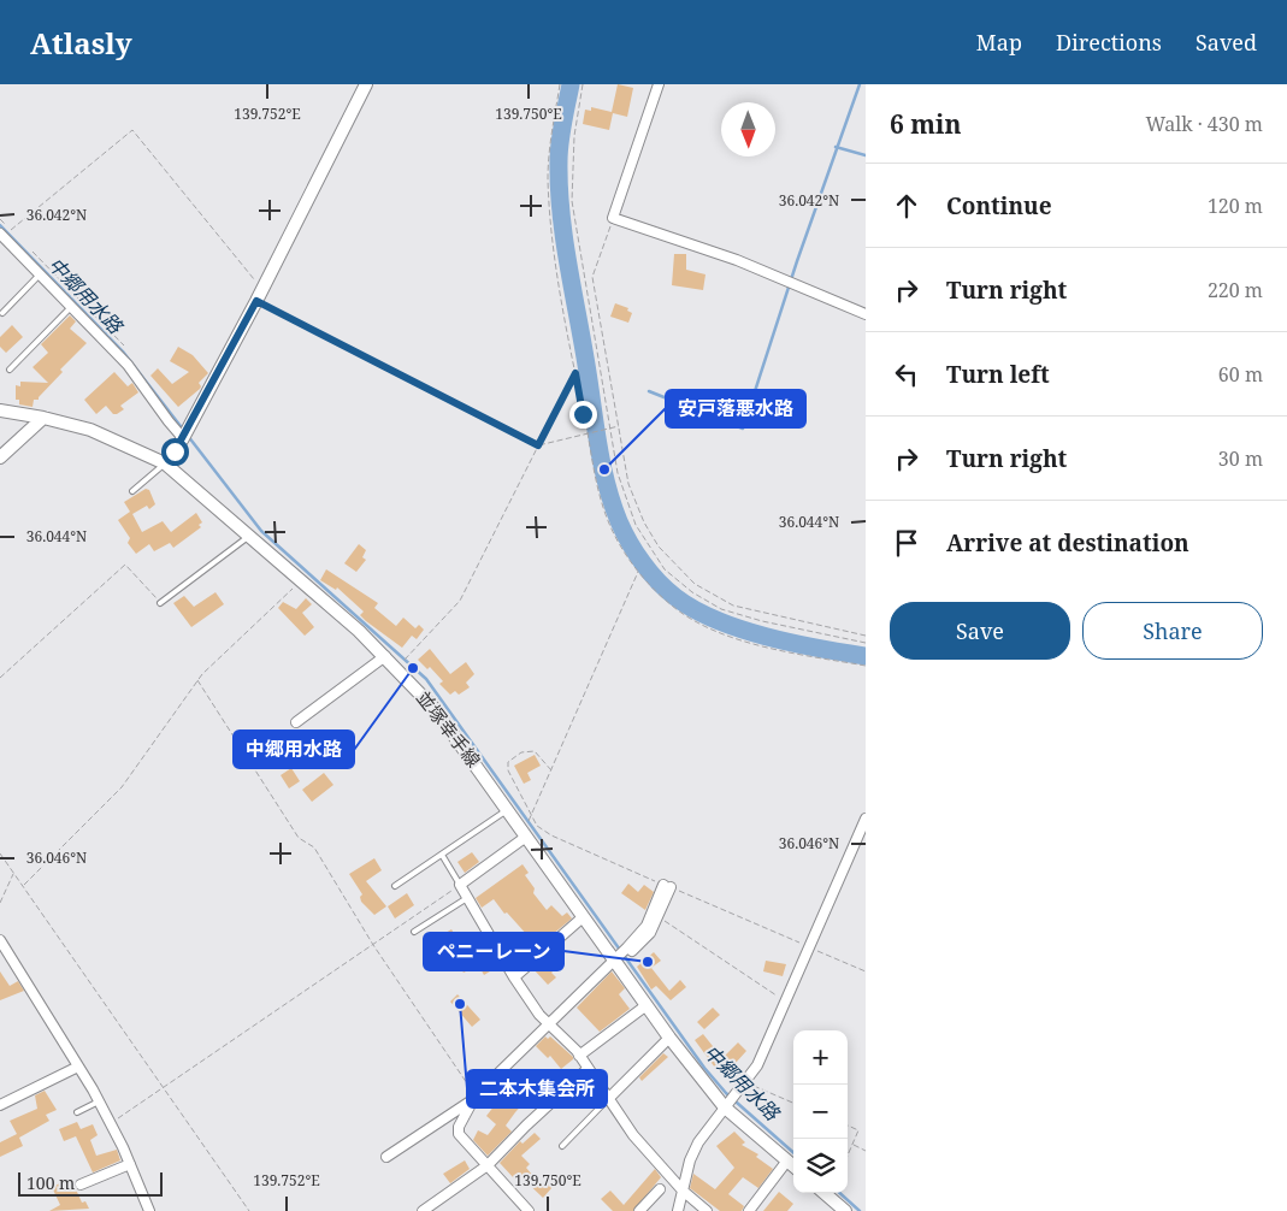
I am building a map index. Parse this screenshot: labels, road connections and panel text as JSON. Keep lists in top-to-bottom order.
{
  "streets": {
    "main road": ["並塚幸手線"]
  },
  "water": ["中郷用水路"],
  "places": [
    "安戸落悪水路",
    "中郷用水路",
    "ペニーレーン",
    "二本木集会所"
  ],
  "scale_bar": "100 m",
  "north": "bottom",
  "page": {
    "header": "Atlasly",
    "nav": ["Map", "Directions", "Saved"],
    "heading": ["6 min", "Walk · 430 m"],
    "list": [
      ["Continue", "120 m"],
      ["Turn right", "220 m"],
      ["Turn left", "60 m"],
      ["Turn right", "30 m"],
      "Arrive at destination"
    ],
    "buttons": ["Save", "Share"],
    "map_buttons": ["+", "−"],
    "scale": "100 m"
  },
  "coordinates": [
    "139.752°E",
    "139.750°E",
    "36.042°N",
    "36.044°N",
    "36.046°N"
  ]
}
